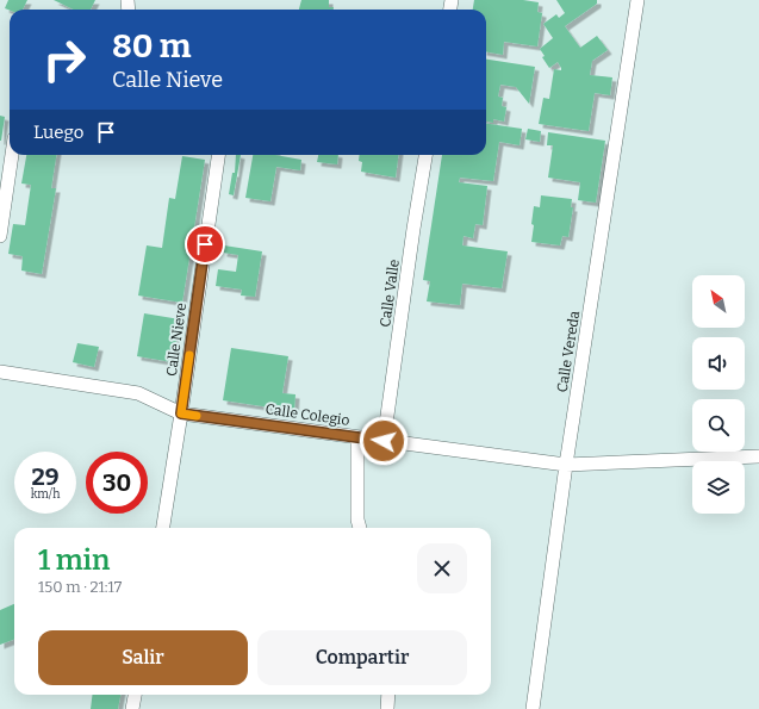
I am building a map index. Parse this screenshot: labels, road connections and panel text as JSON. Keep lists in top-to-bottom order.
{
  "streets": {
    "street": [
      "Calle Valle",
      "Calle Nieve",
      "Calle Vereda",
      "Calle Colegio"
    ]
  },
  "crossings": [
    ["Calle Valle", "Calle Colegio"],
    ["Calle Nieve", "Calle Colegio"],
    ["Calle Vereda", "Calle Colegio"]
  ],
  "north": "top left",
  "page": {
    "turn": ["80 m", "Calle Nieve"],
    "then": "Luego",
    "speed": "29 km/h",
    "limit": "30",
    "heading": ["1 min", "150 m · 21:17"],
    "buttons": ["Salir", "Compartir"]
  }
}
